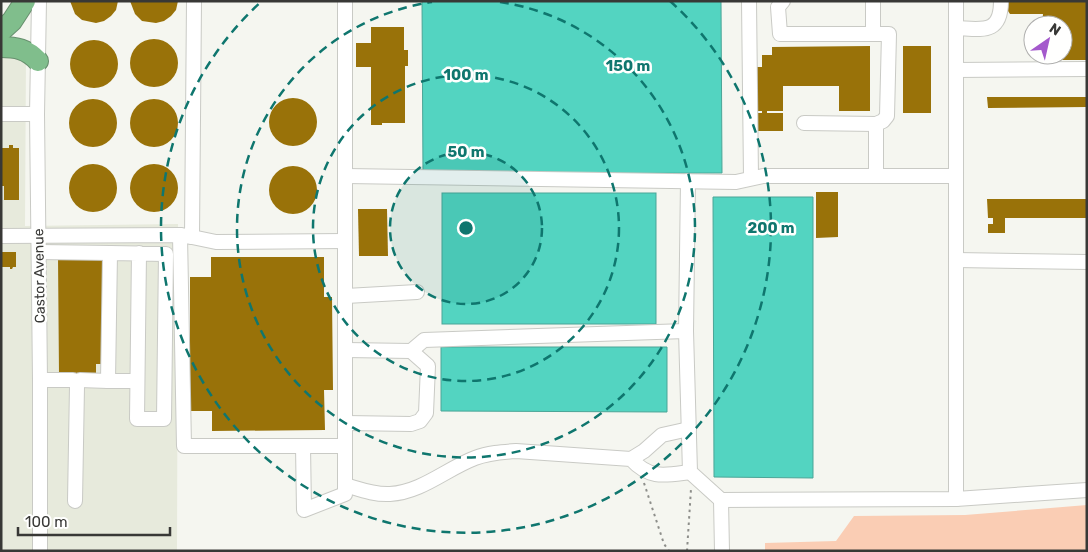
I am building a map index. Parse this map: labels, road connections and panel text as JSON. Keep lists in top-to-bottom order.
{
  "streets": {
    "street": ["Castor Avenue"]
  },
  "scale_bar": "100 m",
  "north": "top right",
  "rings": [
    "150 m",
    "100 m",
    "50 m",
    "200 m"
  ]
}
